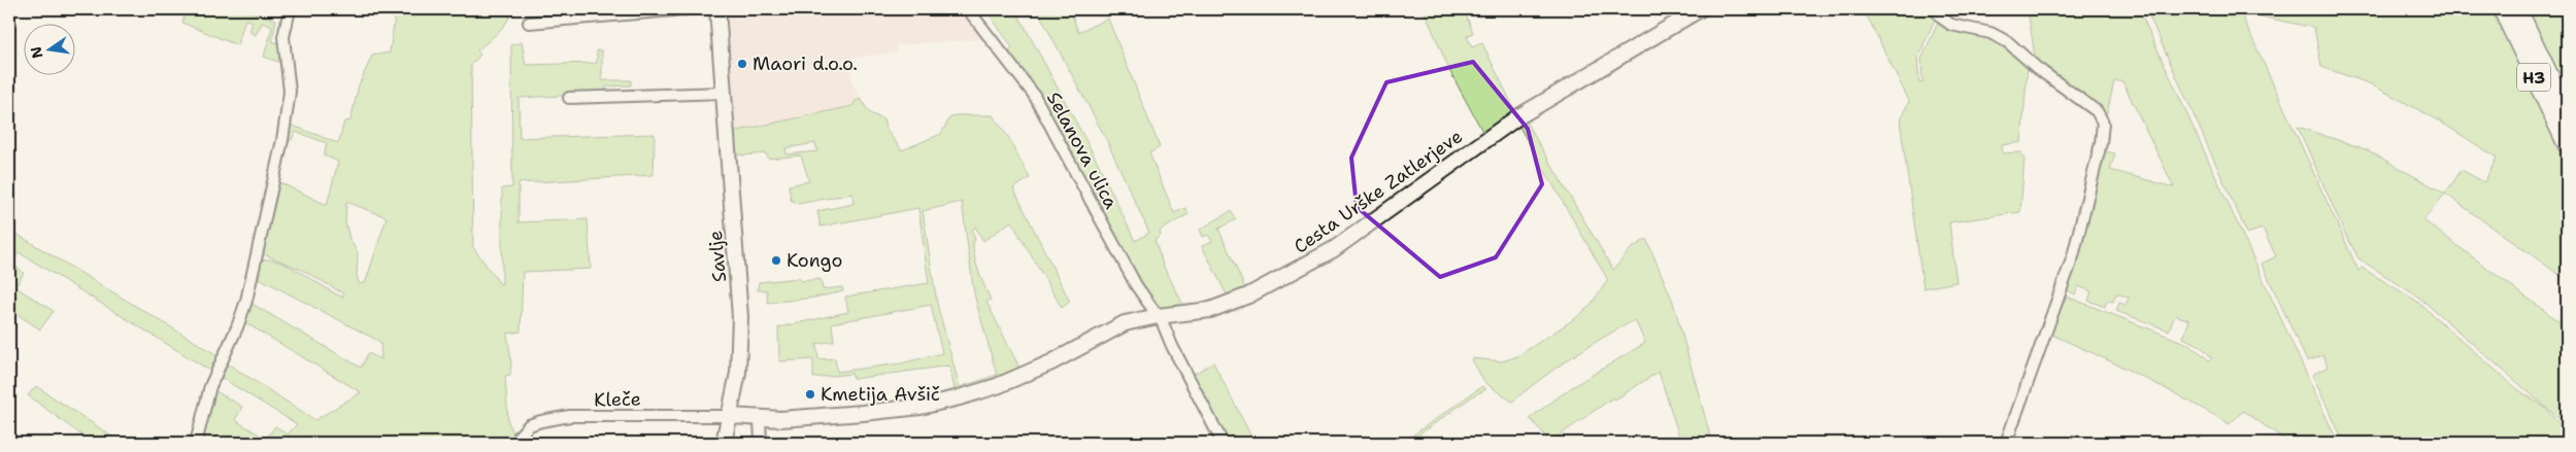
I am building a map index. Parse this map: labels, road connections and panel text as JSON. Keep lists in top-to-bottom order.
{
  "streets": {
    "highway": ["H3"],
    "street": [
      "Selanova ulica",
      "Cesta Urške Zatlerjeve",
      "Savlje",
      "Kleče"
    ]
  },
  "crossings": [
    ["Selanova ulica", "Cesta Urške Zatlerjeve"],
    ["Cesta Urške Zatlerjeve", "Savlje"],
    ["Cesta Urške Zatlerjeve", "Kleče"],
    ["Savlje", "Kleče"]
  ],
  "places": ["Maori d.o.o.", "Kongo", "Kmetija Avšič"],
  "north": "left"
}
